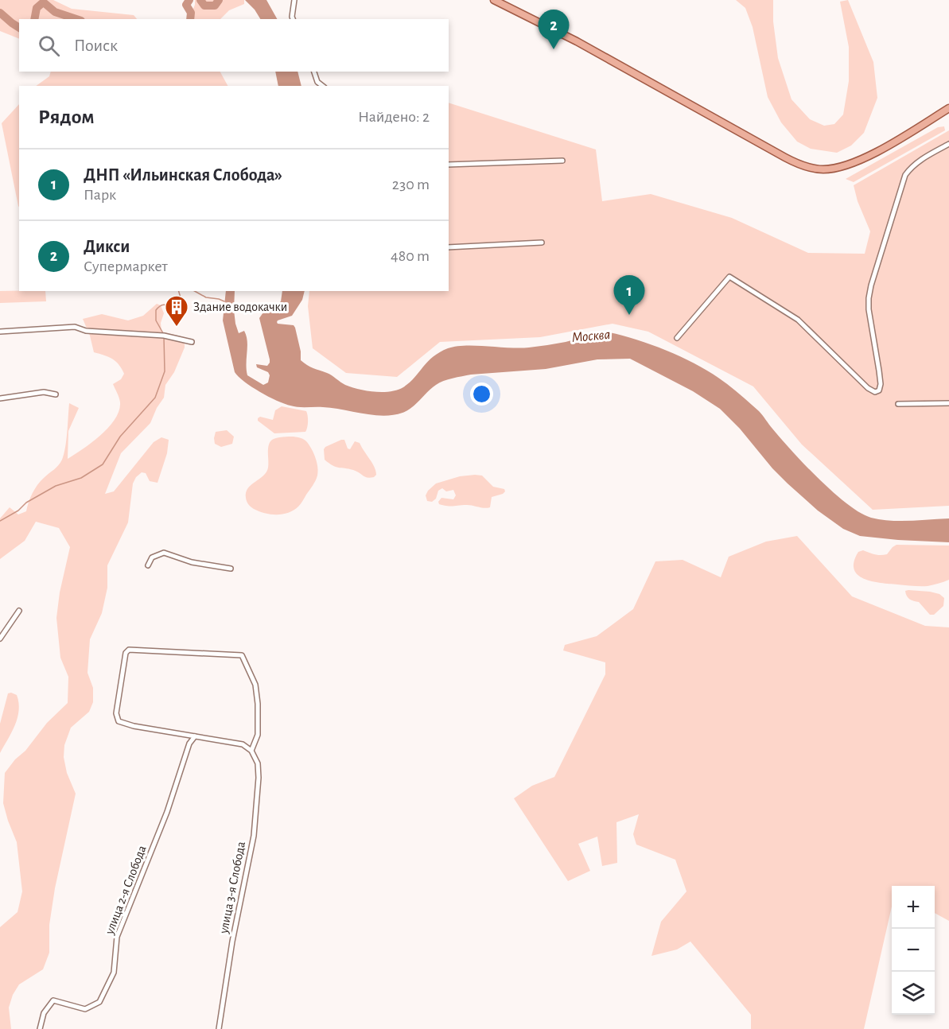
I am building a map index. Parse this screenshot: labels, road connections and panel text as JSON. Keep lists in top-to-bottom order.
{
  "streets": {
    "street": ["улица 3-я Слобода", "улица 2-я Слобода"]
  },
  "water": ["Москва"],
  "places": {
    "building": ["Здание водокачки"]
  },
  "page": {
    "pins": ["2", "1"],
    "search": "Поиск",
    "heading": ["Рядом", "Найдено: 2"],
    "list": [
      {
        "mark": "1",
        "name": "ДНП «Ильинская Слобода»",
        "note": "Парк",
        "value": "230 m"
      },
      {
        "mark": "2",
        "name": "Дикси",
        "note": "Супермаркет",
        "value": "480 m"
      }
    ],
    "map_buttons": ["+", "−"]
  }
}
